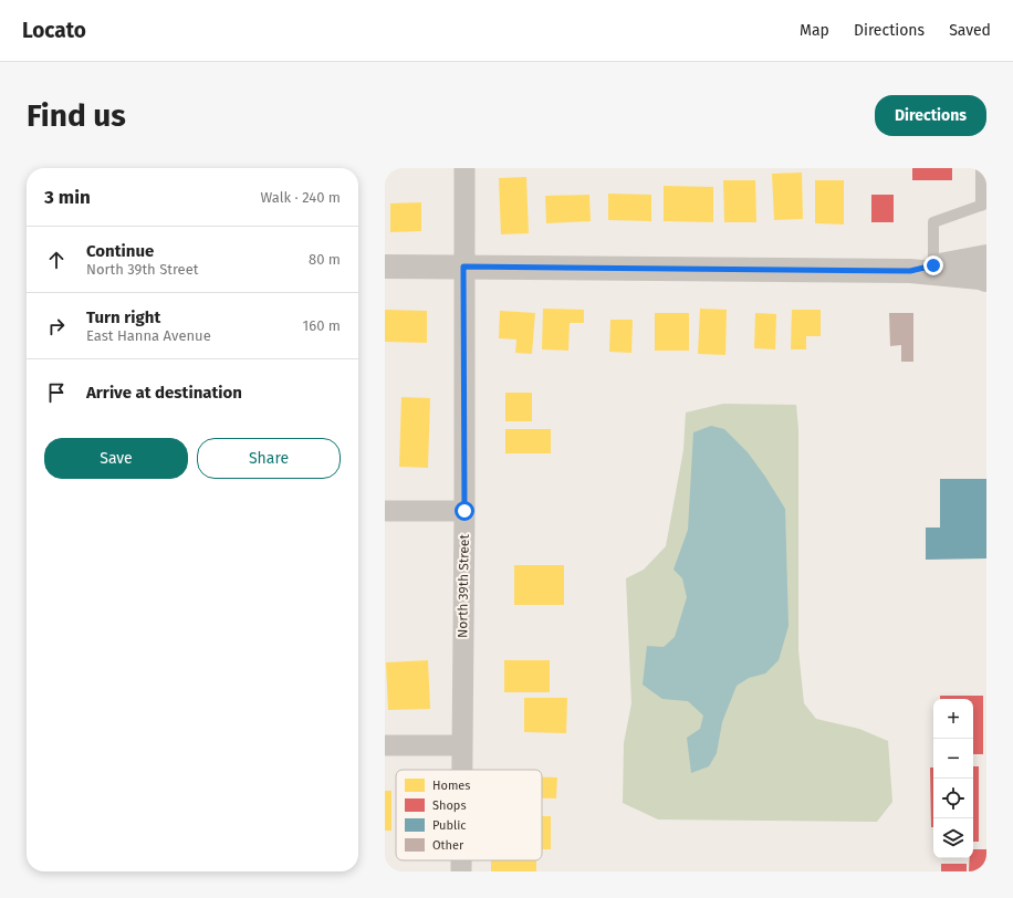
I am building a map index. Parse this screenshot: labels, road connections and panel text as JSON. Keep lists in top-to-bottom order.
{
  "streets": {
    "street": ["North 39th Street"]
  },
  "legend": [
    "Homes",
    "Shops",
    "Public",
    "Other"
  ],
  "page": {
    "header": "Locato",
    "nav": ["Map", "Directions", "Saved"],
    "buttons": [
      "Directions",
      ["Save", "Share"]
    ],
    "title": "Find us",
    "heading": ["3 min", "Walk · 240 m"],
    "list": [
      ["Continue", "North 39th Street", "80 m"],
      ["Turn right", "East Hanna Avenue", "160 m"],
      "Arrive at destination"
    ],
    "map_buttons": ["+", "−"]
  }
}
